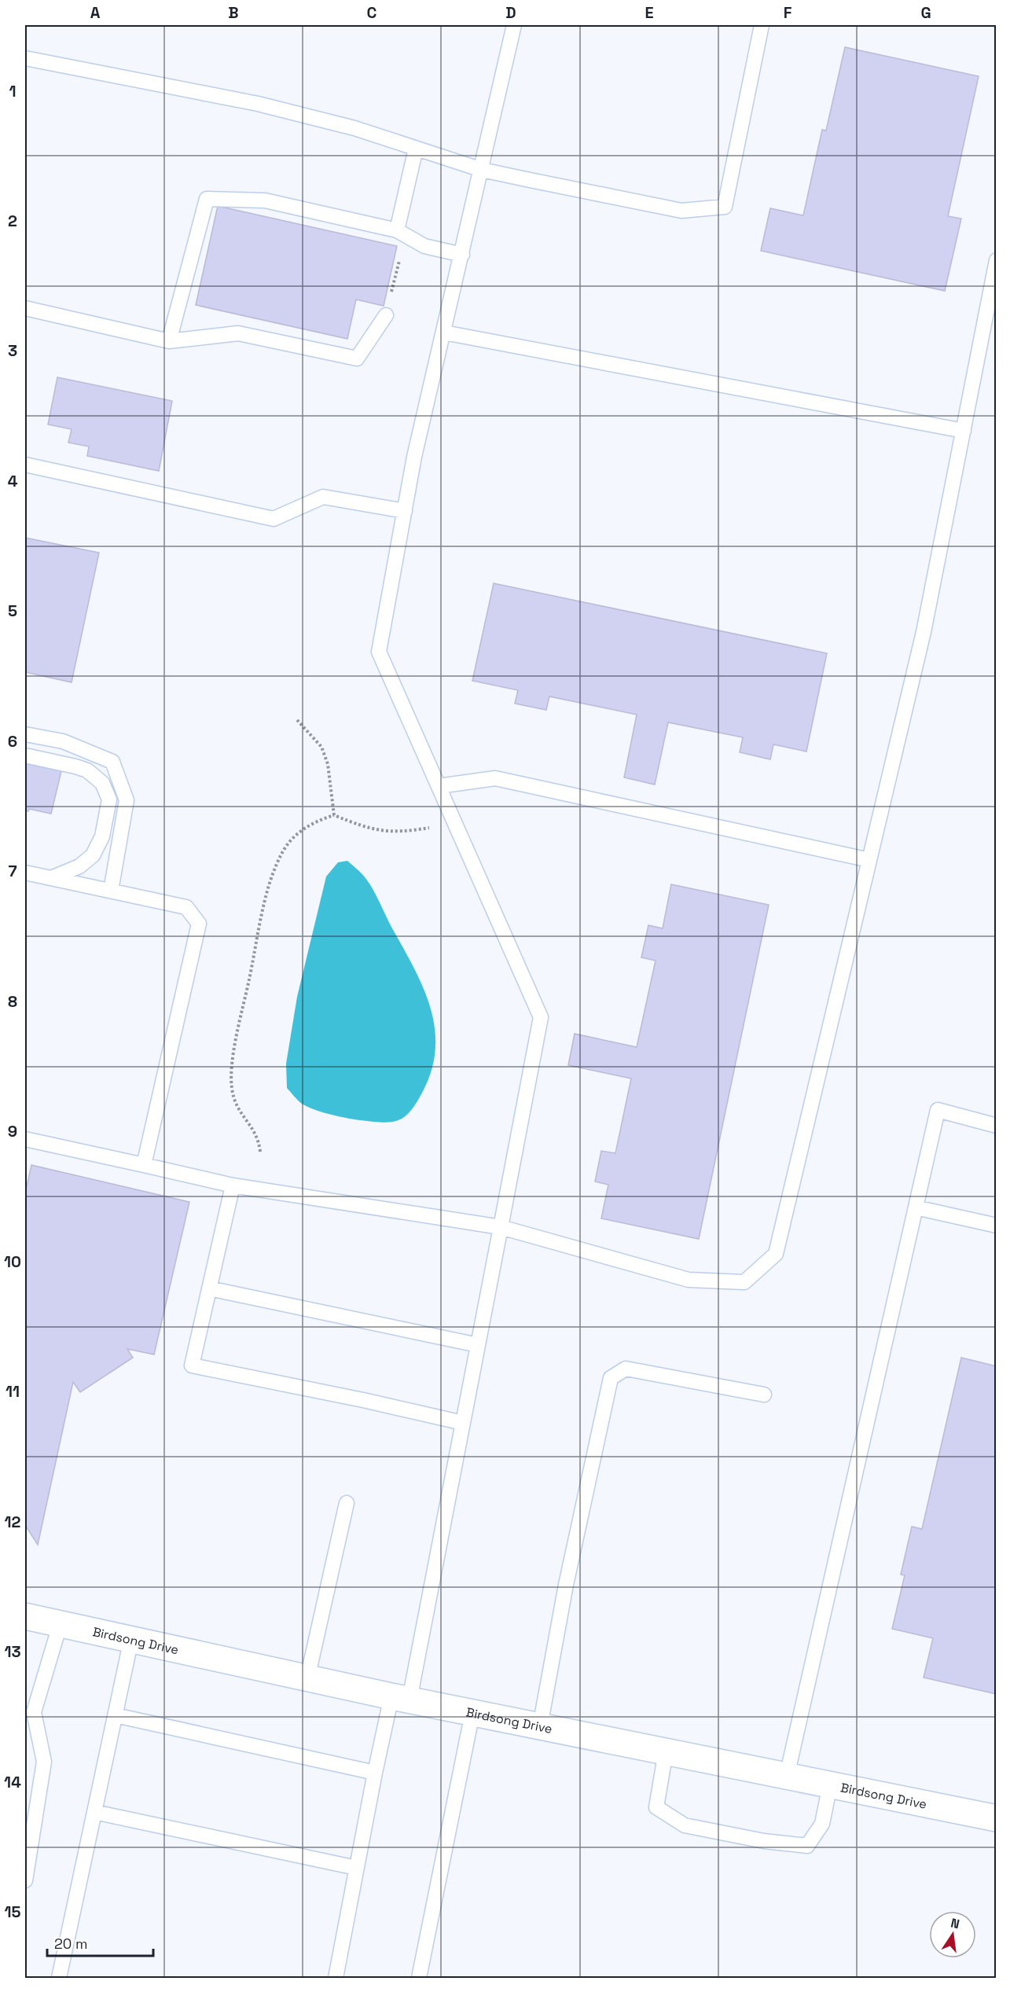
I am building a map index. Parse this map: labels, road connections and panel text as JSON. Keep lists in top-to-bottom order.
{
  "streets": {
    "street": ["Birdsong Drive"]
  },
  "scale_bar": "20 m",
  "north": "top",
  "grid": {
    "columns": [
      "A",
      "B",
      "C",
      "D",
      "E",
      "F",
      "G"
    ],
    "rows": [
      "1",
      "2",
      "3",
      "4",
      "5",
      "6",
      "7",
      "8",
      "9",
      "10",
      "11",
      "12",
      "13",
      "14",
      "15"
    ]
  }
}
